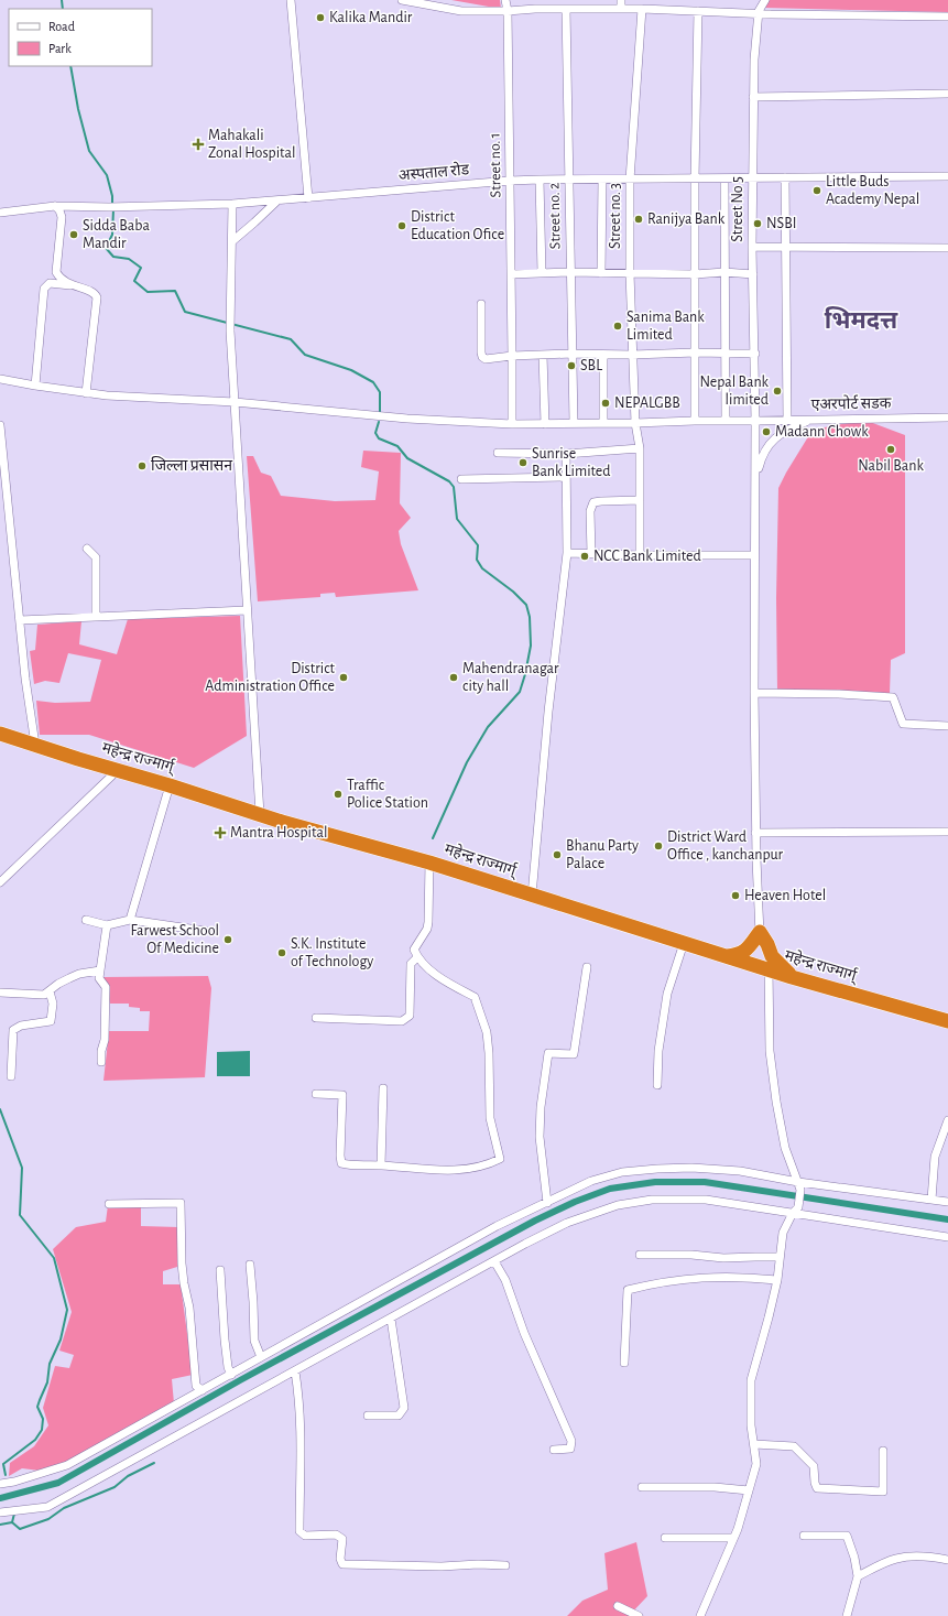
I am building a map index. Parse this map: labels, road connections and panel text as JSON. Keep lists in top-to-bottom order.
{
  "streets": {
    "highway": ["महेन्द्र राज्मार्ग्"],
    "street": [
      "Street no. 1",
      "अस्पताल रोड",
      "Street No 5",
      "Street no. 2",
      "Street no. 3",
      "एअरपोर्ट सडक"
    ]
  },
  "crossings": [
    ["Street no. 1", "अस्पताल रोड"],
    ["Street no. 1", "एअरपोर्ट सडक"],
    ["अस्पताल रोड", "Street No 5"],
    ["अस्पताल रोड", "Street no. 2"],
    ["अस्पताल रोड", "Street no. 3"],
    ["Street No 5", "एअरपोर्ट सडक"],
    ["Street no. 2", "एअरपोर्ट सडक"],
    ["Street no. 3", "एअरपोर्ट सडक"]
  ],
  "districts": ["भिमदत्त"],
  "places": {
    "other": [
      "Kalika Mandir",
      "Little Buds Academy Nepal",
      "Ranijya Bank",
      "NSBI",
      "District Education Ofice",
      "Sidda Baba Mandir",
      "Sanima Bank Limited",
      "SBL",
      "Nepal Bank limited",
      "NEPALGBB",
      "Madann Chowk",
      "Nabil Bank",
      "Sunrise Bank Limited",
      "जिल्ला प्रसासन",
      "NCC Bank Limited",
      "District Administration Office",
      "Mahendranagar city hall",
      "Traffic Police Station",
      "District Ward Office , kanchanpur",
      "Bhanu Party Palace",
      "Heaven Hotel",
      "Farwest School Of Medicine",
      "S.K. Institute of Technology"
    ],
    "health": ["Mahakali Zonal Hospital", "Mantra Hospital"]
  },
  "legend": ["Road", "Park"]
}
